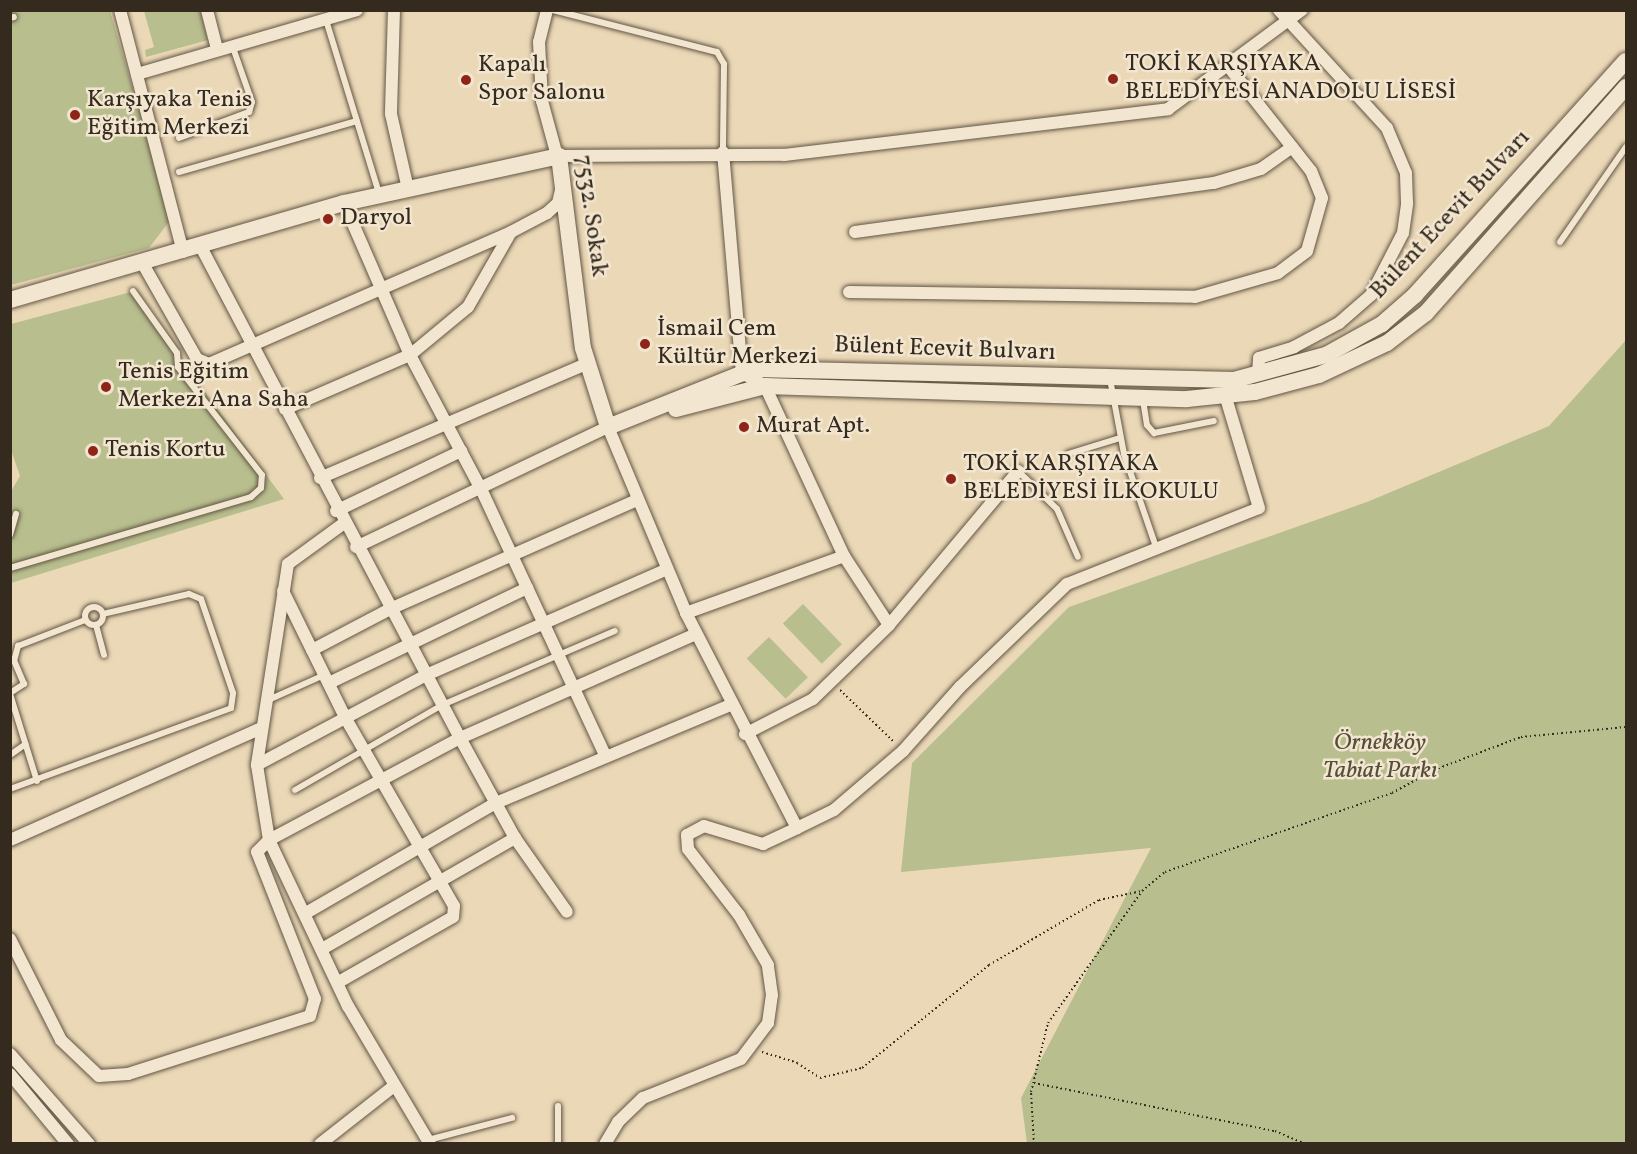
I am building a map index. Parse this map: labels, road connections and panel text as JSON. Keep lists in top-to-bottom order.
{
  "streets": {
    "street": ["Bülent Ecevit Bulvarı", "7532. Sokak"]
  },
  "crossings": [
    ["Bülent Ecevit Bulvarı", "7532. Sokak"]
  ],
  "parks": ["Örnekköy Tabiat Parkı"],
  "places": [
    "TOKİ KARŞIYAKA BELEDİYESİ ANADOLU LİSESİ",
    "Kapalı Spor Salonu",
    "Karşıyaka Tenis Eğitim Merkezi",
    "Daryol",
    "İsmail Cem Kültür Merkezi",
    "Tenis Eğitim Merkezi Ana Saha",
    "Murat Apt.",
    "Tenis Kortu",
    "TOKİ KARŞIYAKA BELEDİYESİ İLKOKULU"
  ]
}
